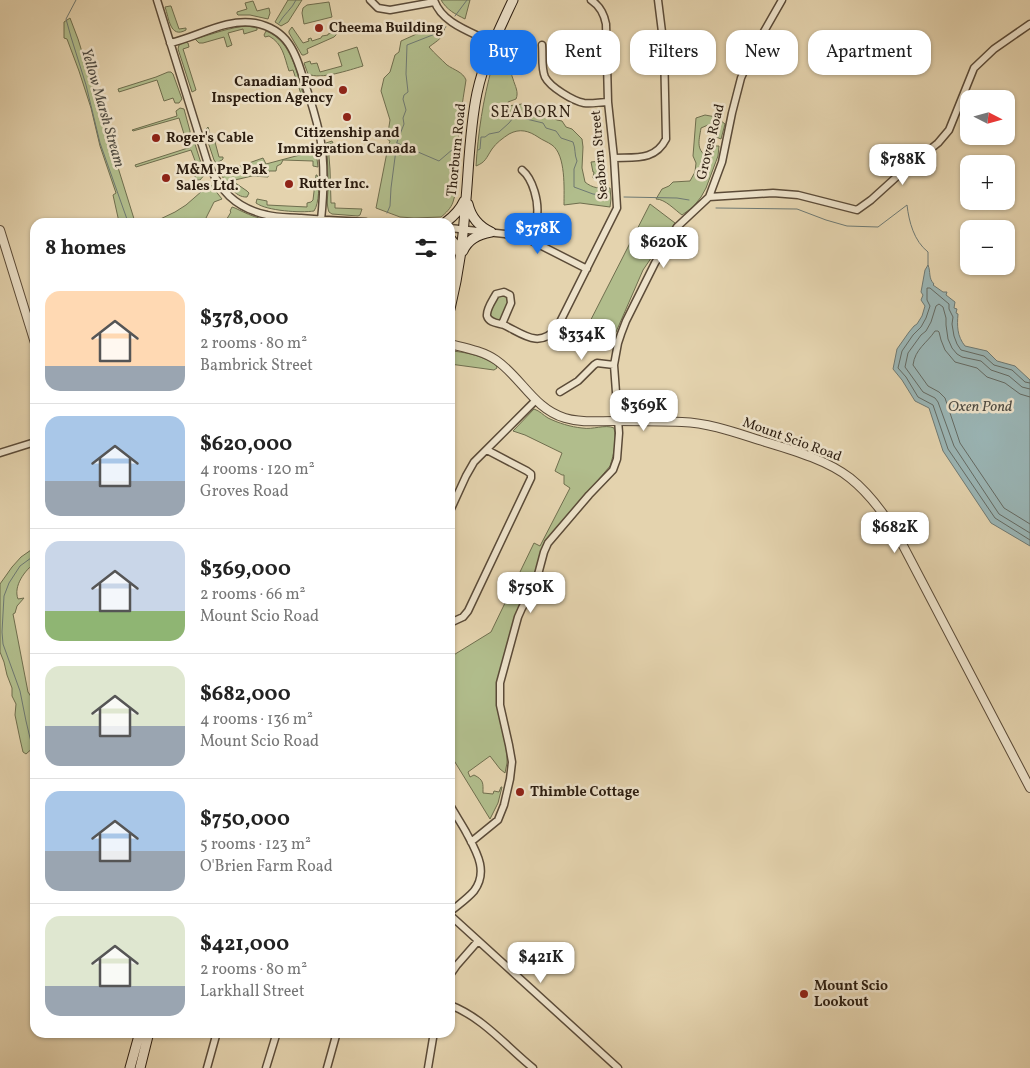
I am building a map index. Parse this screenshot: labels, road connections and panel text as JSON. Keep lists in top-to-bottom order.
{
  "streets": {
    "main road": ["Thorburn Road"],
    "street": ["Groves Road", "Seaborn Street", "Mount Scio Road"]
  },
  "crossings": [
    ["Groves Road", "Mount Scio Road"]
  ],
  "districts": ["SEABORN"],
  "water": ["Yellow Marsh Stream", "Oxen Pond"],
  "places": [
    "Cheema Building",
    "Canadian Food Inspection Agency",
    "Citizenship and Immigration Canada",
    "Roger's Cable",
    "M&M Pre Pak Sales Ltd.",
    "Rutter Inc.",
    "Thimble Cottage",
    "Mount Scio Lookout"
  ],
  "north": "right",
  "page": {
    "chip": [
      "Buy",
      "Rent",
      "Filters",
      "New",
      "Apartment"
    ],
    "map_buttons": ["+", "−"],
    "price": [
      "$788K",
      "$378K",
      "$620K",
      "$334K",
      "$369K",
      "$682K",
      "$750K",
      "$421K"
    ],
    "heading": "8 homes",
    "list": [
      {
        "name": "$378,000",
        "note": "2 rooms · 80 m² · Bambrick Street"
      },
      {
        "name": "$620,000",
        "note": "4 rooms · 120 m² · Groves Road"
      },
      {
        "name": "$369,000",
        "note": "2 rooms · 66 m² · Mount Scio Road"
      },
      {
        "name": "$682,000",
        "note": "4 rooms · 136 m² · Mount Scio Road"
      },
      {
        "name": "$750,000",
        "note": "5 rooms · 123 m² · O'Brien Farm Road"
      },
      {
        "name": "$421,000",
        "note": "2 rooms · 80 m² · Larkhall Street"
      }
    ]
  }
}
